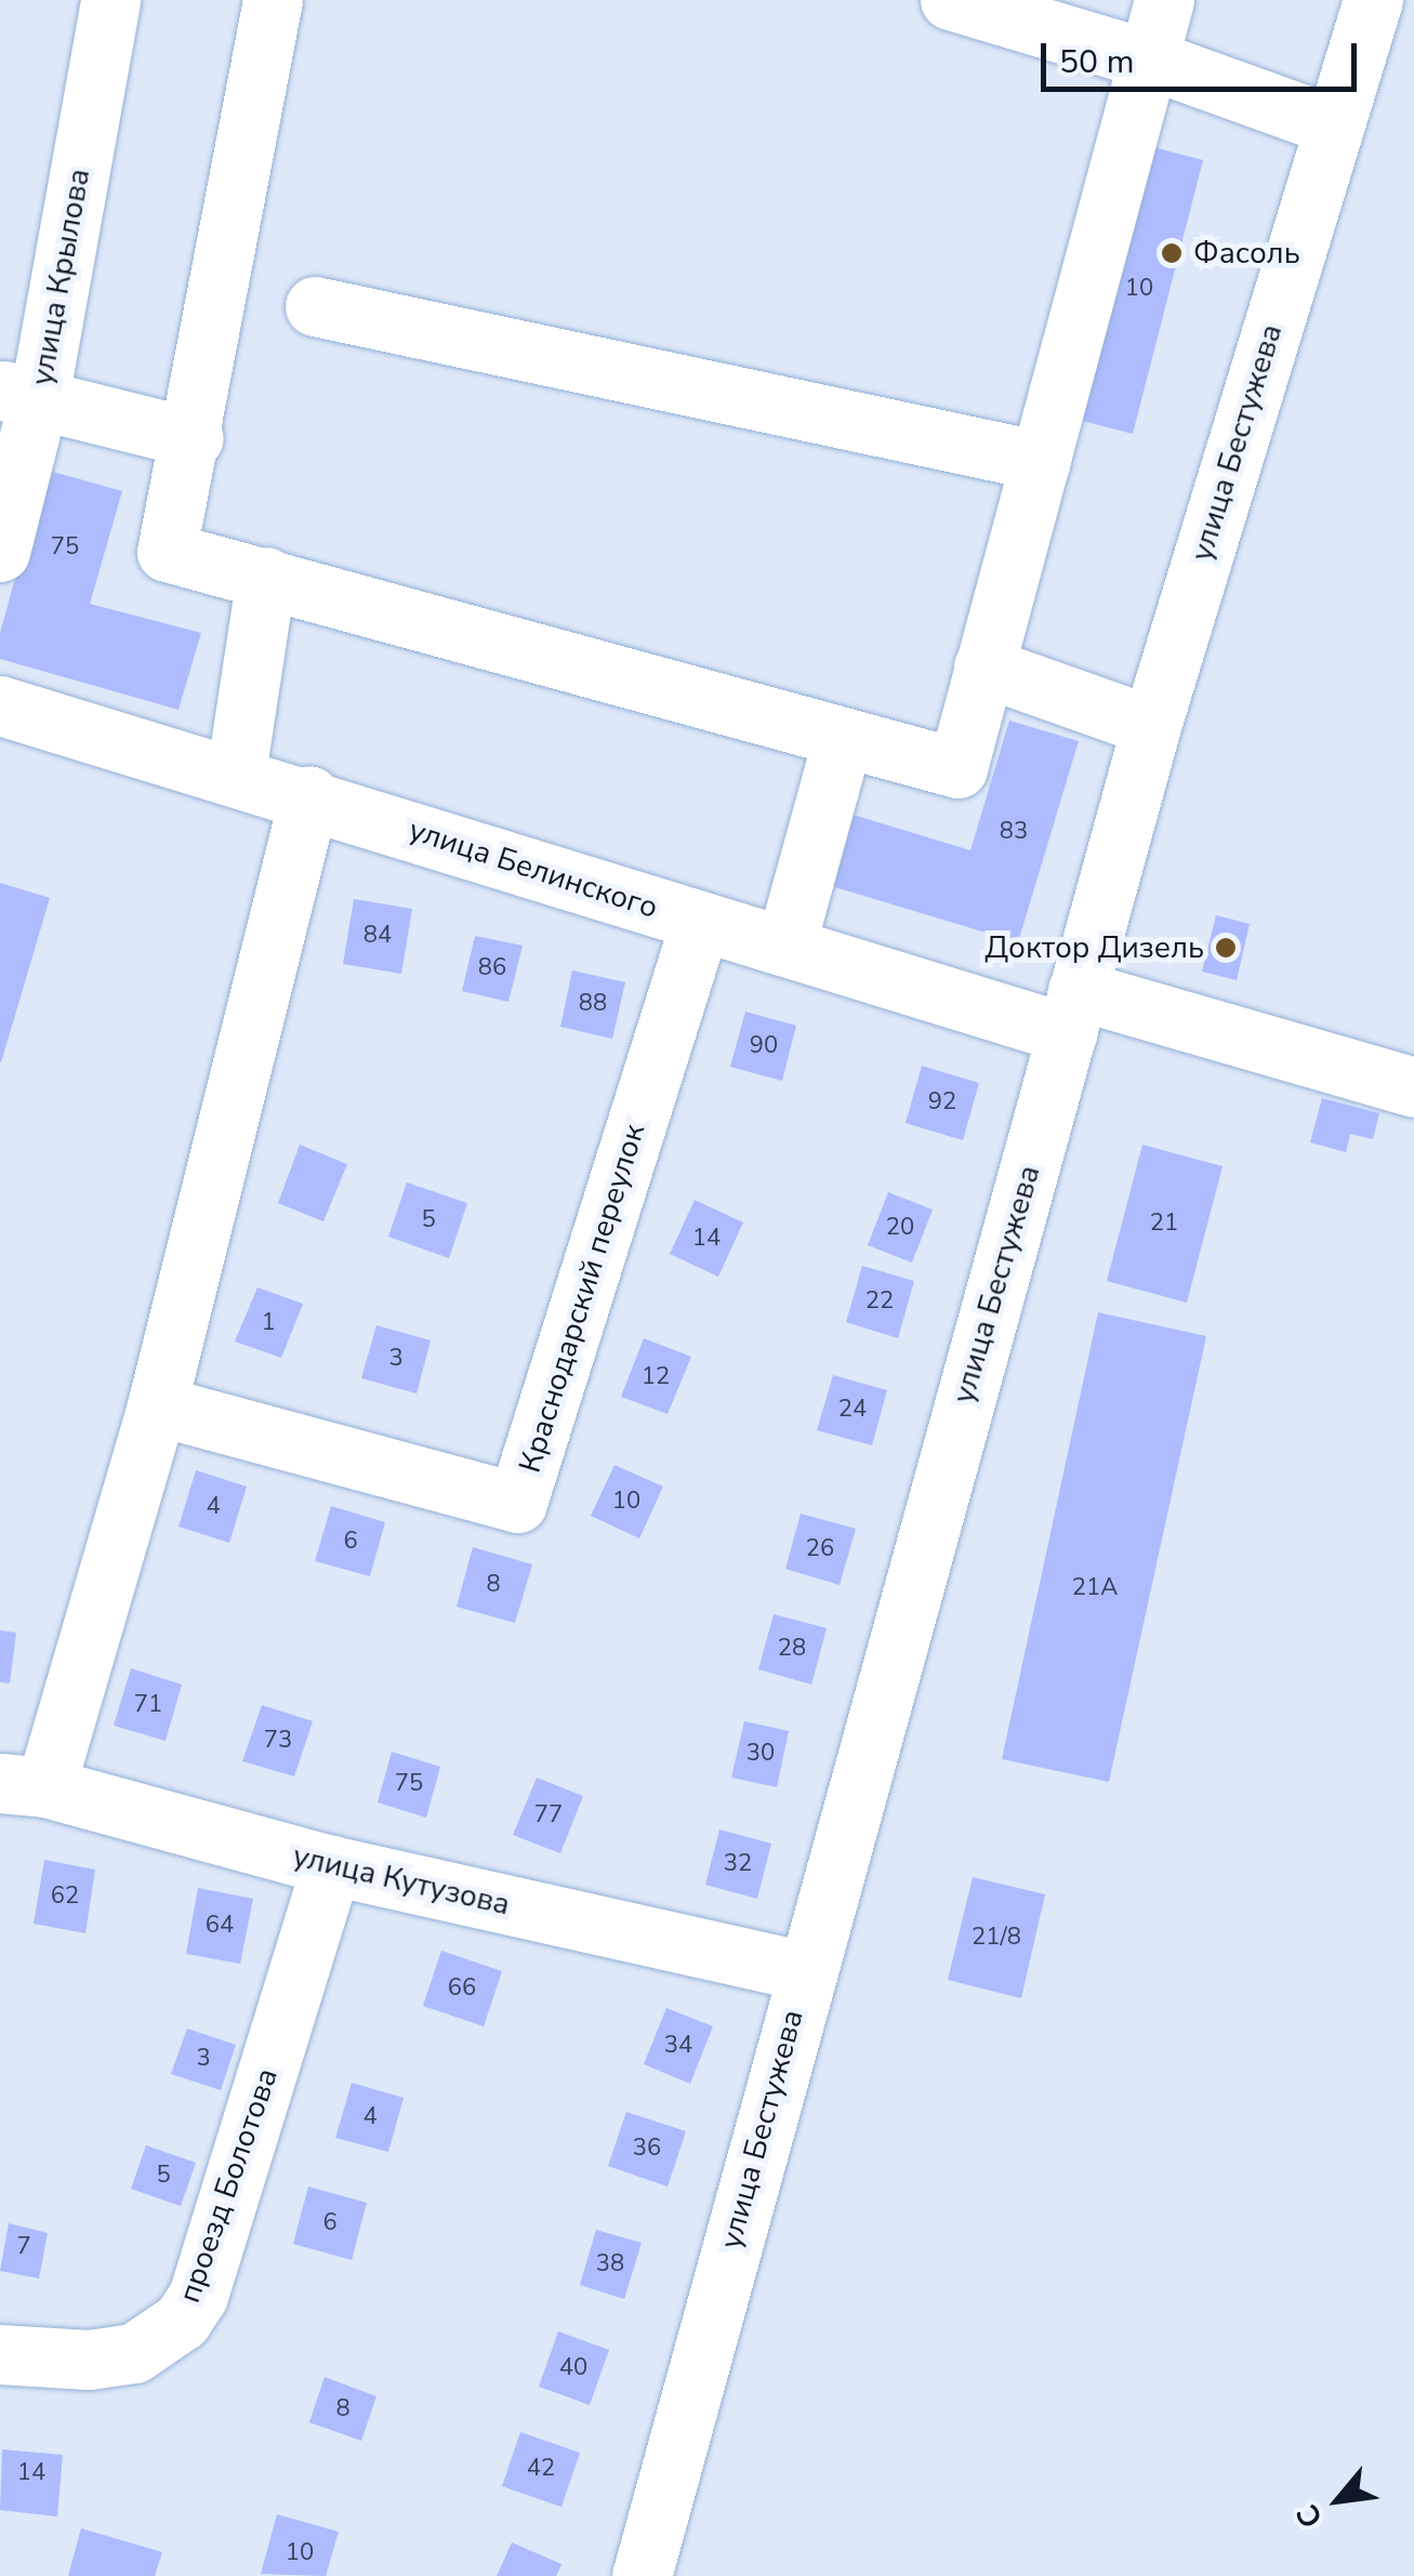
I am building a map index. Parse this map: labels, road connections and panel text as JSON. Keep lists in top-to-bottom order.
{
  "streets": {
    "street": [
      "улица Крылова",
      "улица Бестужева",
      "улица Белинского",
      "Краснодарский переулок",
      "улица Кутузова",
      "проезд Болотова"
    ]
  },
  "crossings": [
    ["улица Бестужева", "улица Белинского"],
    ["улица Бестужева", "улица Кутузова"],
    ["улица Белинского", "Краснодарский переулок"],
    ["улица Кутузова", "проезд Болотова"]
  ],
  "places": ["Фасоль", "Доктор Дизель"],
  "house_numbers": [
    "10",
    "75",
    "83",
    "84",
    "86",
    "88",
    "90",
    "92",
    "5",
    "21",
    "20",
    "14",
    "22",
    "1",
    "3",
    "12",
    "24",
    "10",
    "4",
    "6",
    "26",
    "8",
    "21А",
    "28",
    "71",
    "73",
    "30",
    "75",
    "77",
    "32",
    "62",
    "64",
    "21/8",
    "66",
    "34",
    "3",
    "4",
    "36",
    "5",
    "6",
    "7",
    "38",
    "40",
    "8",
    "42",
    "14",
    "10"
  ],
  "scale_bar": "50 m",
  "north": "bottom left"
}
